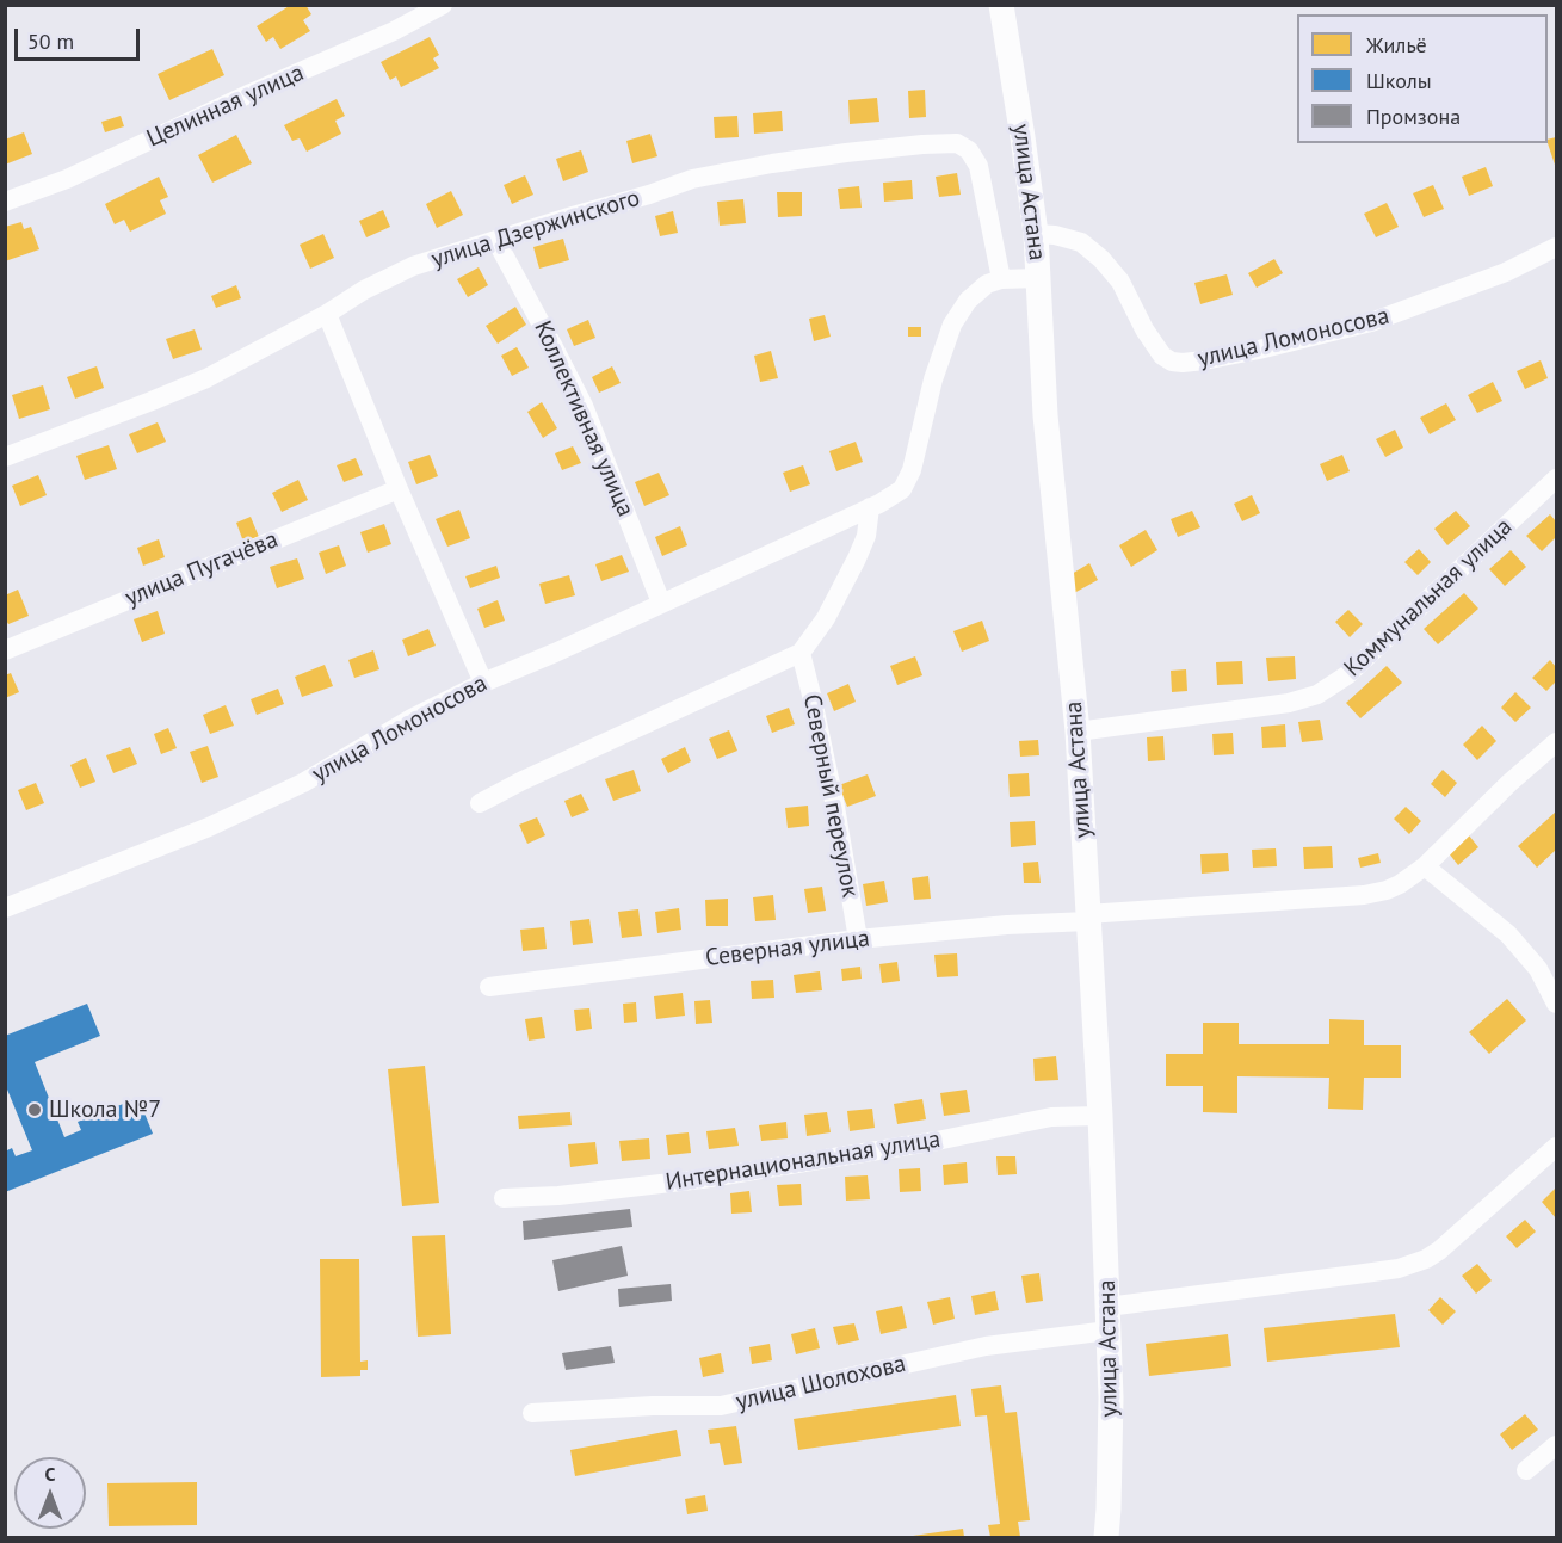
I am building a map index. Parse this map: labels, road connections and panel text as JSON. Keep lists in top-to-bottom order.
{
  "streets": {
    "street": [
      "Целинная улица",
      "улица Астана",
      "улица Дзержинского",
      "улица Ломоносова",
      "Коллективная улица",
      "улица Пугачёва",
      "Коммунальная улица",
      "Северный переулок",
      "Северная улица",
      "Интернациональная улица",
      "улица Шолохова"
    ]
  },
  "crossings": [
    ["улица Астана", "улица Ломоносова"],
    ["улица Астана", "Коммунальная улица"],
    ["улица Астана", "Северная улица"],
    ["улица Астана", "Интернациональная улица"],
    ["улица Астана", "улица Шолохова"],
    ["улица Дзержинского", "улица Ломоносова"],
    ["улица Дзержинского", "Коллективная улица"],
    ["улица Ломоносова", "Коллективная улица"],
    ["Северный переулок", "Северная улица"]
  ],
  "places": ["Школа №7"],
  "legend": ["Жильё", "Школы", "Промзона"],
  "scale_bar": "50 m",
  "north": "top"
}
